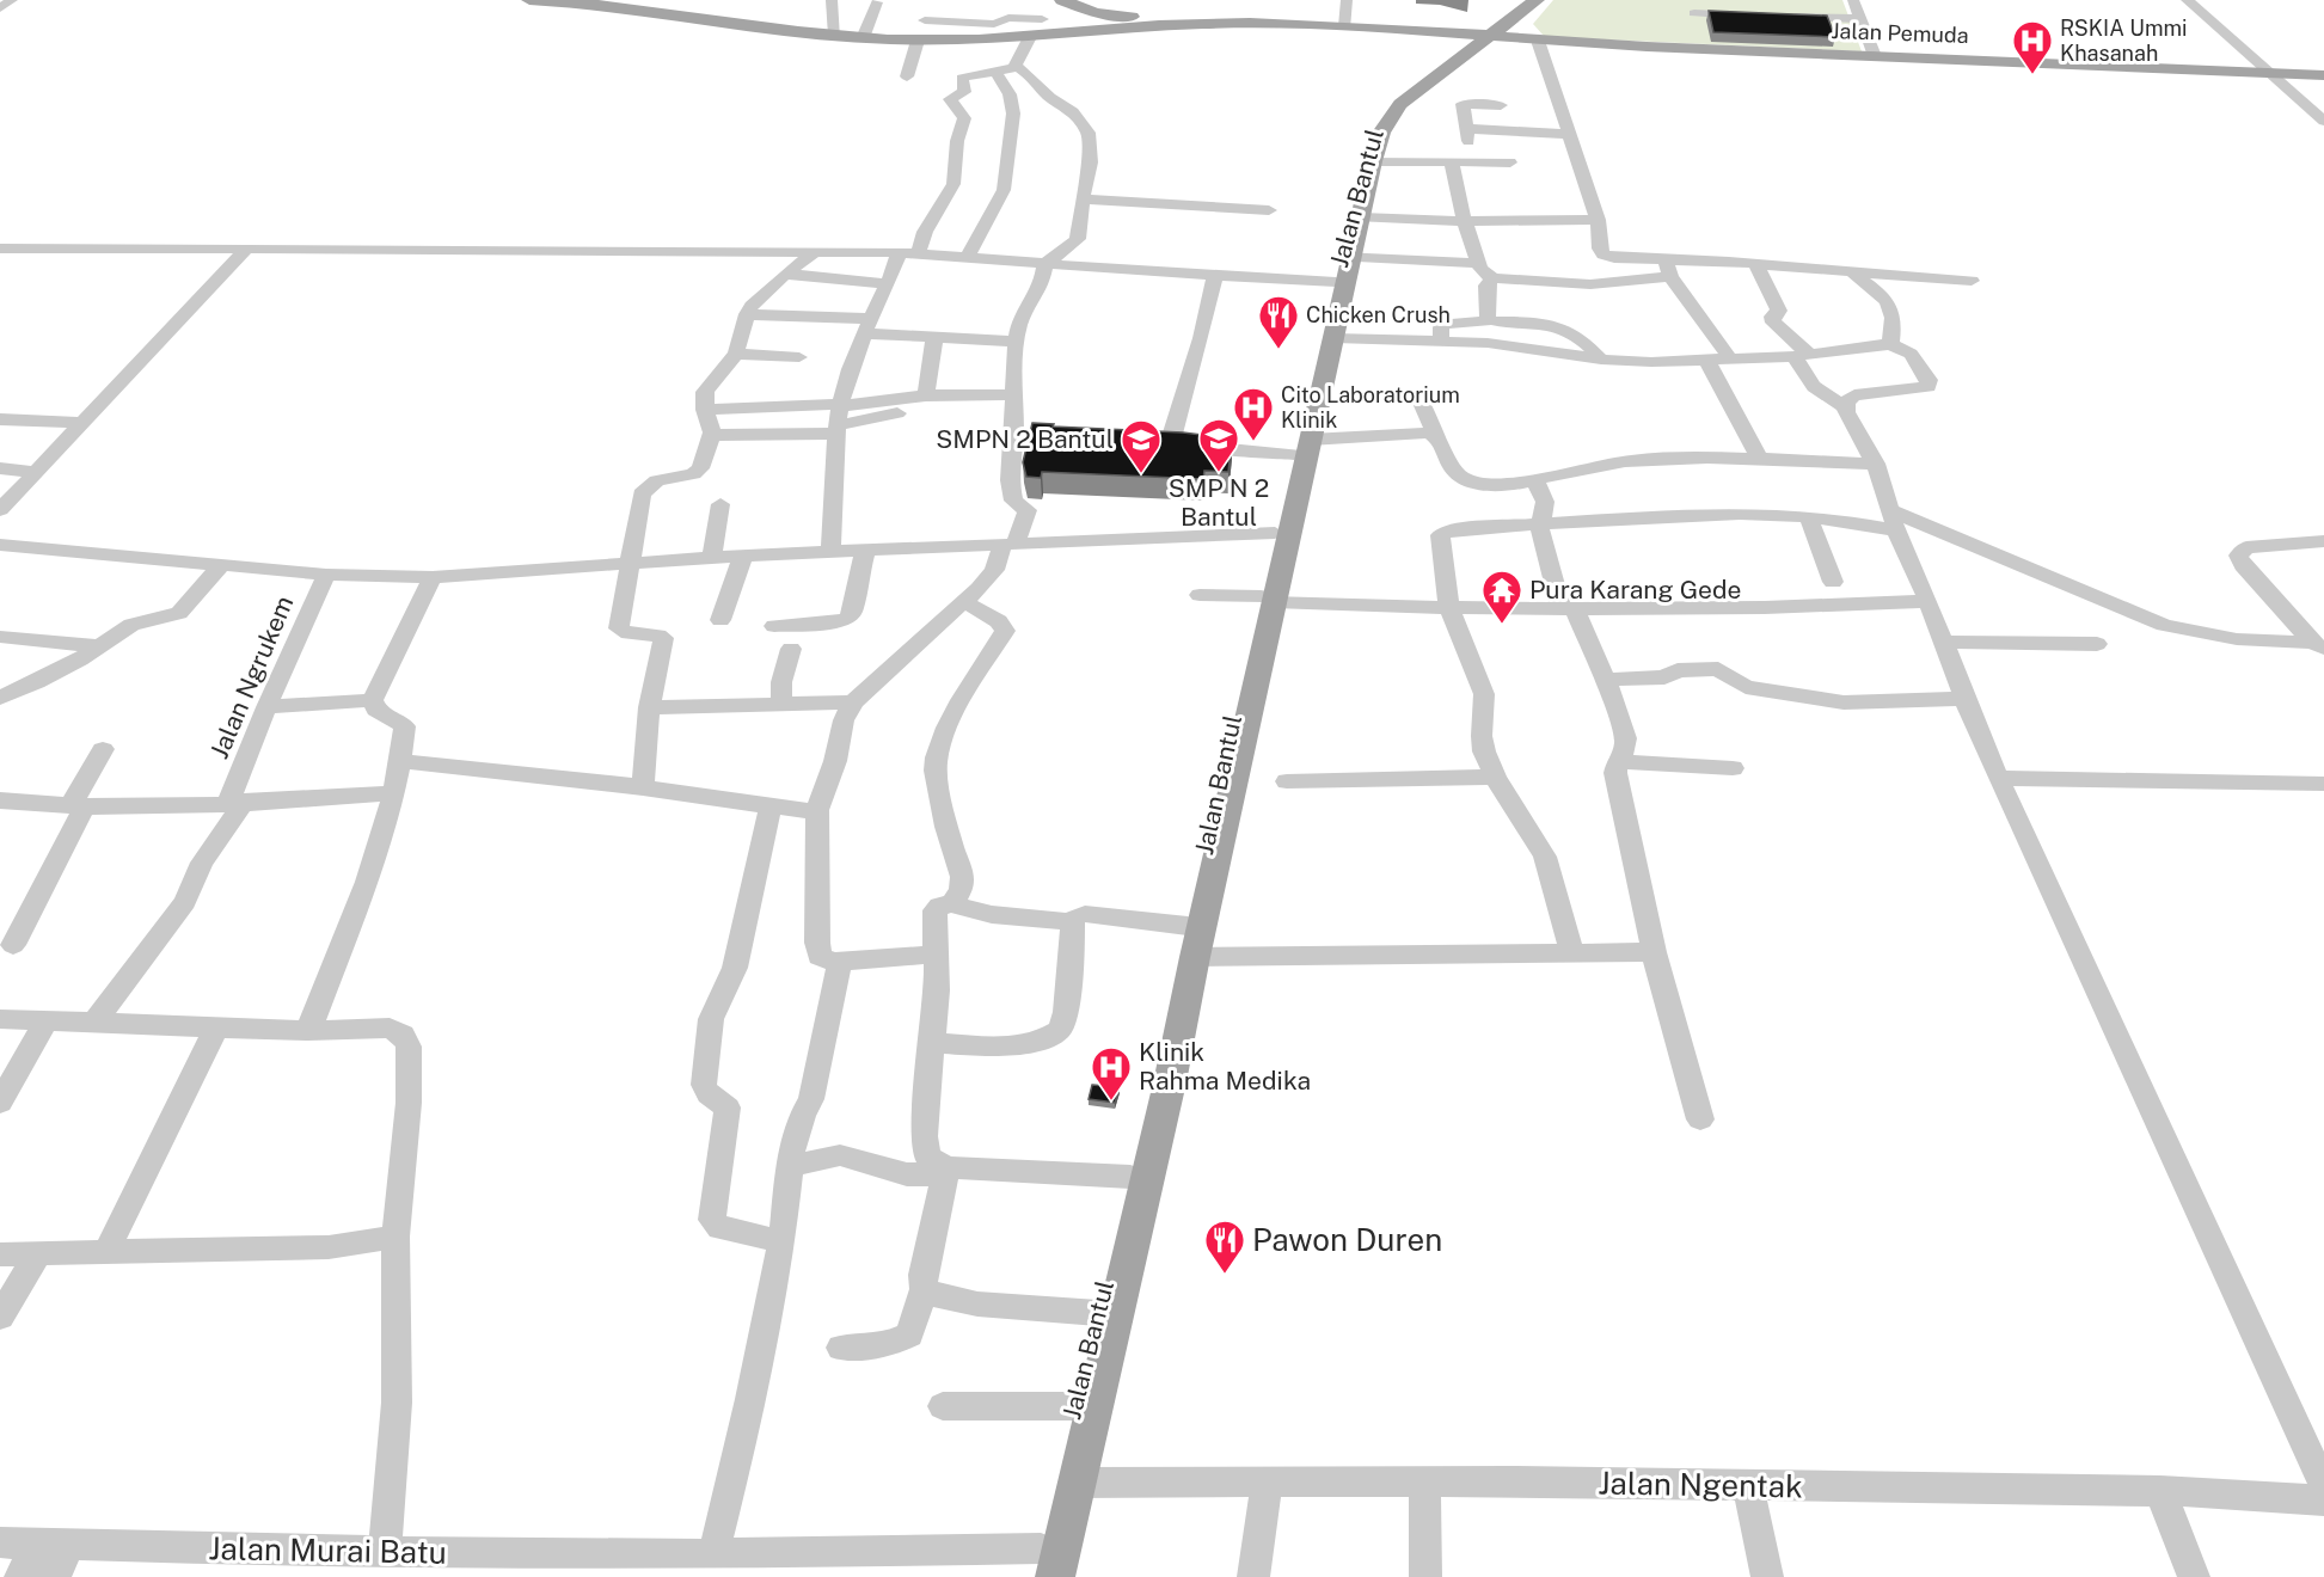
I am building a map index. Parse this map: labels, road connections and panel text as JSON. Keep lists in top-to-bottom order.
{
  "streets": {
    "main road": ["Jalan Pemuda", "Jalan Bantul"],
    "street": ["Jalan Ngrukem", "Jalan Ngentak", "Jalan Murai Batu"]
  },
  "crossings": [
    ["Jalan Pemuda", "Jalan Bantul"],
    ["Jalan Bantul", "Jalan Ngentak"],
    ["Jalan Bantul", "Jalan Murai Batu"]
  ],
  "places": {
    "hospital": ["RSKIA Ummi Khasanah", "Cito Laboratorium Klinik", "Klinik Rahma Medika"],
    "restaurant": ["Chicken Crush", "Pawon Duren"],
    "school or university": ["SMP N 2 Bantul", "SMPN 2 Bantul"],
    "temple": ["Pura Karang Gede"]
  }
}
